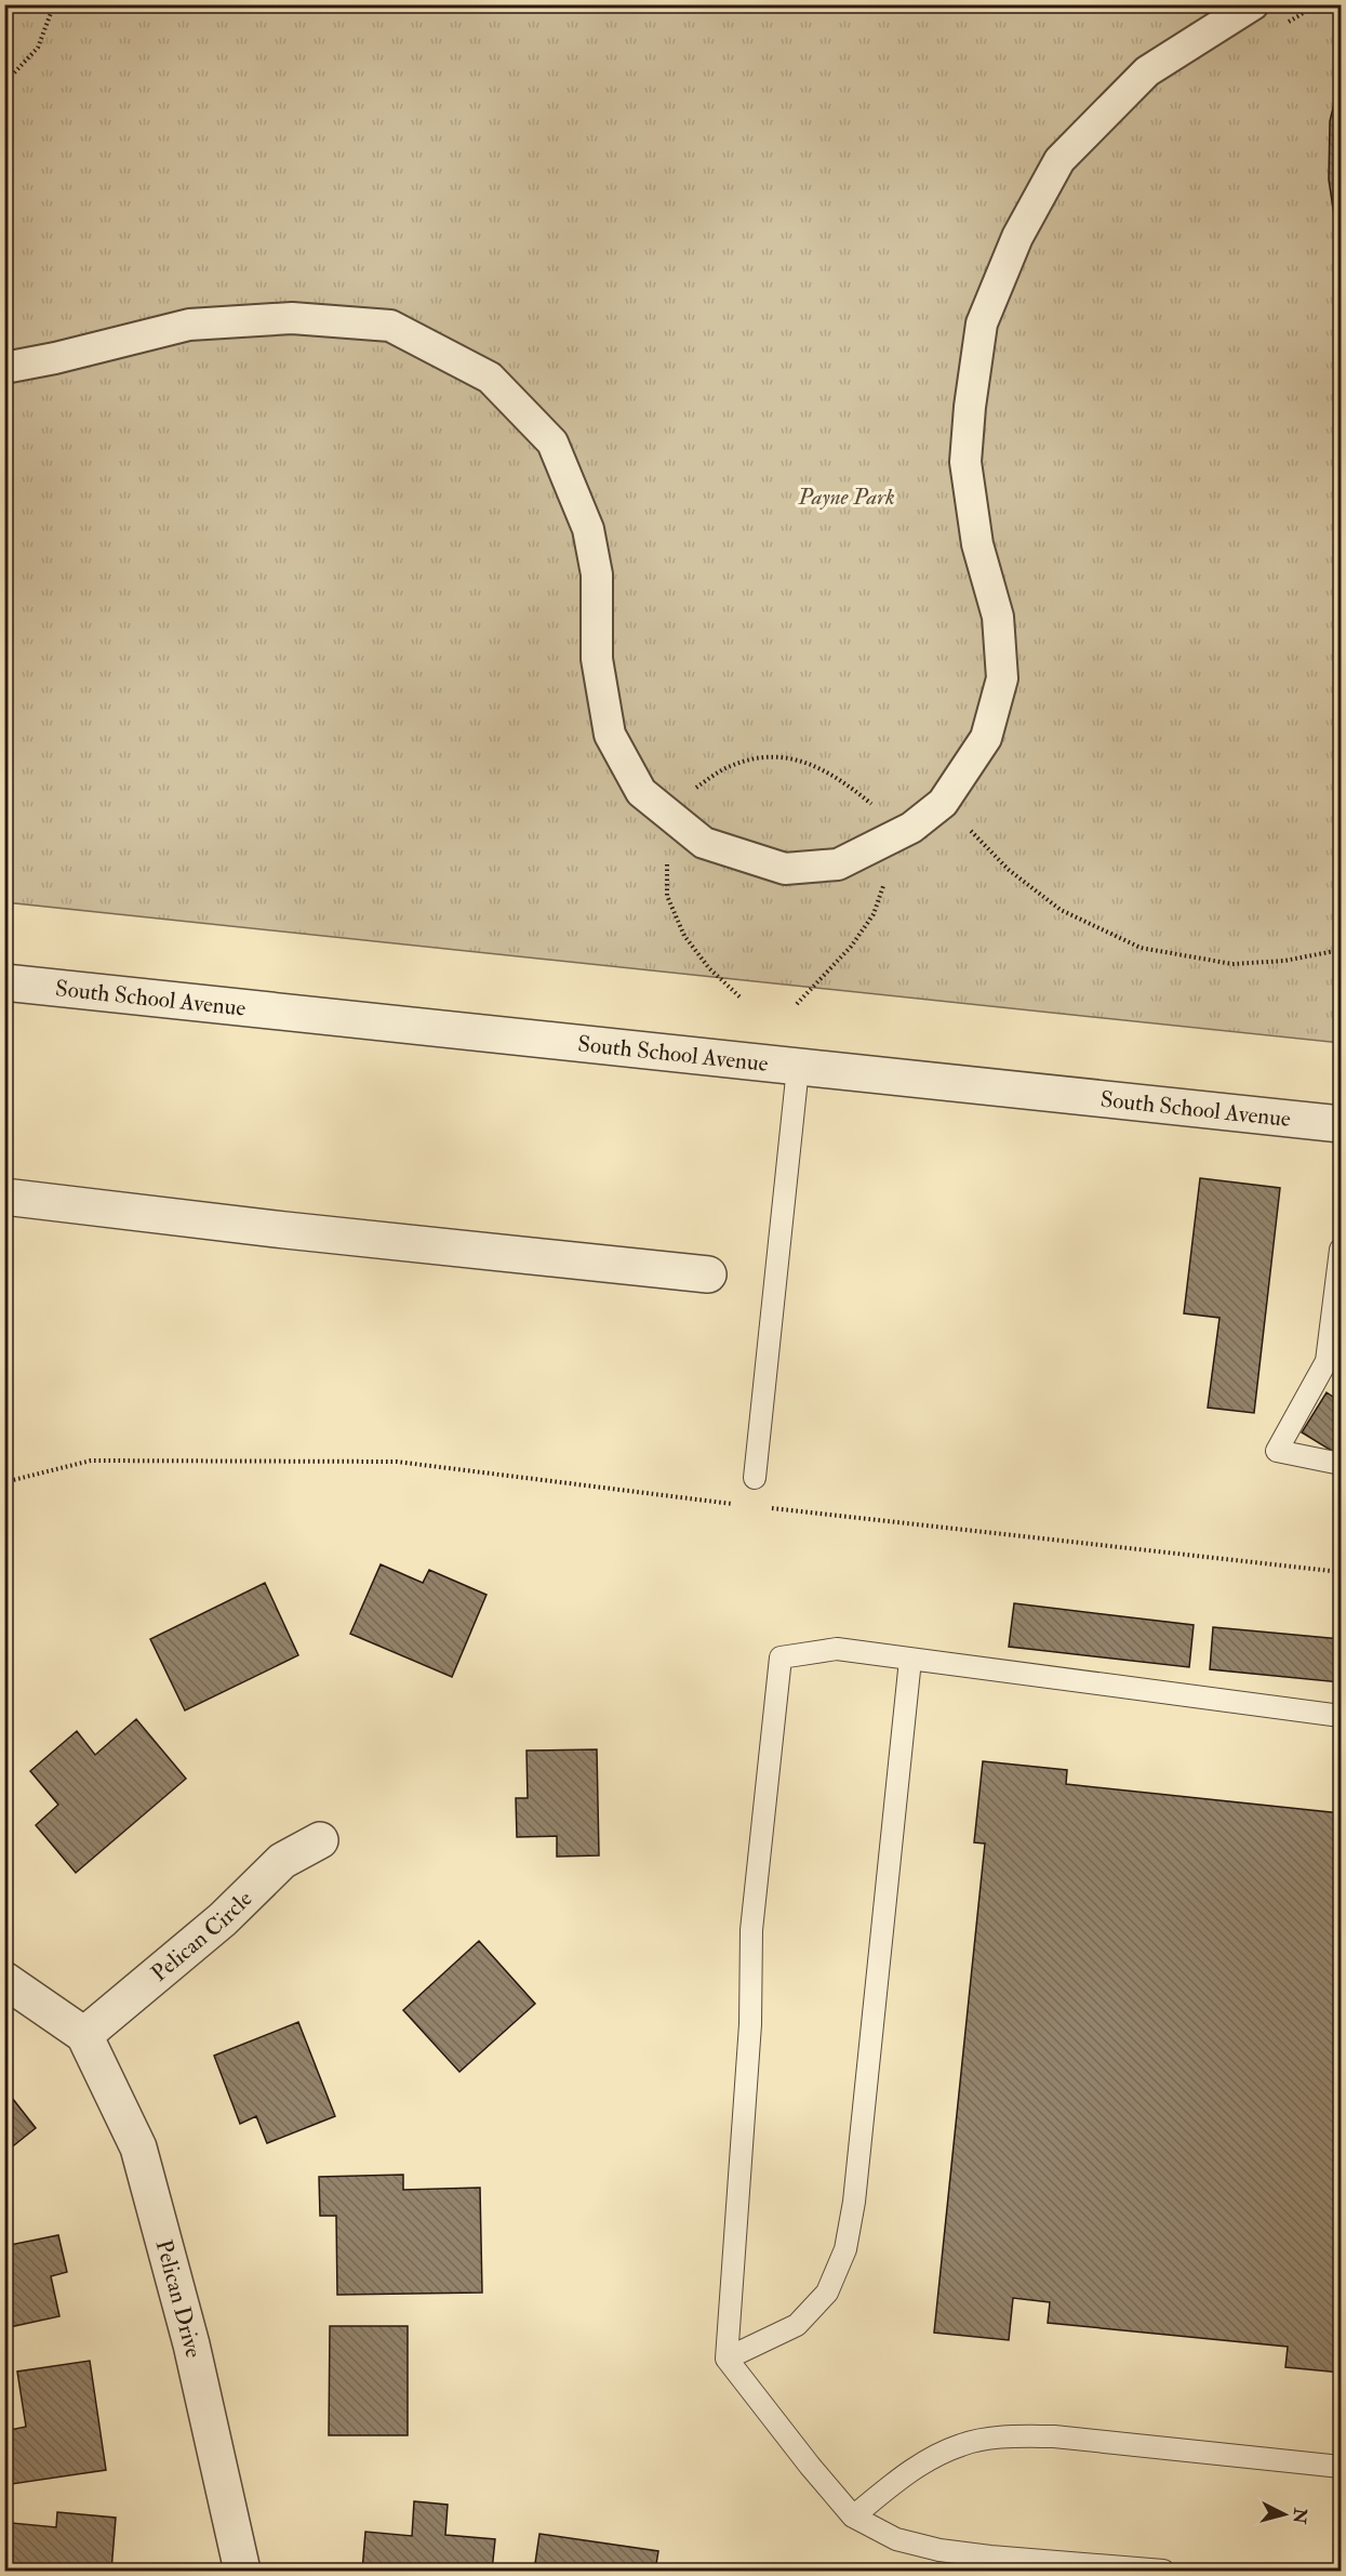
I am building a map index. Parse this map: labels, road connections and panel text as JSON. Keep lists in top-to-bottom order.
{
  "streets": {
    "street": ["South School Avenue", "Pelican Circle", "Pelican Drive"]
  },
  "crossings": [
    ["Pelican Circle", "Pelican Drive"]
  ],
  "parks": ["Payne Park"],
  "north": "right"
}
